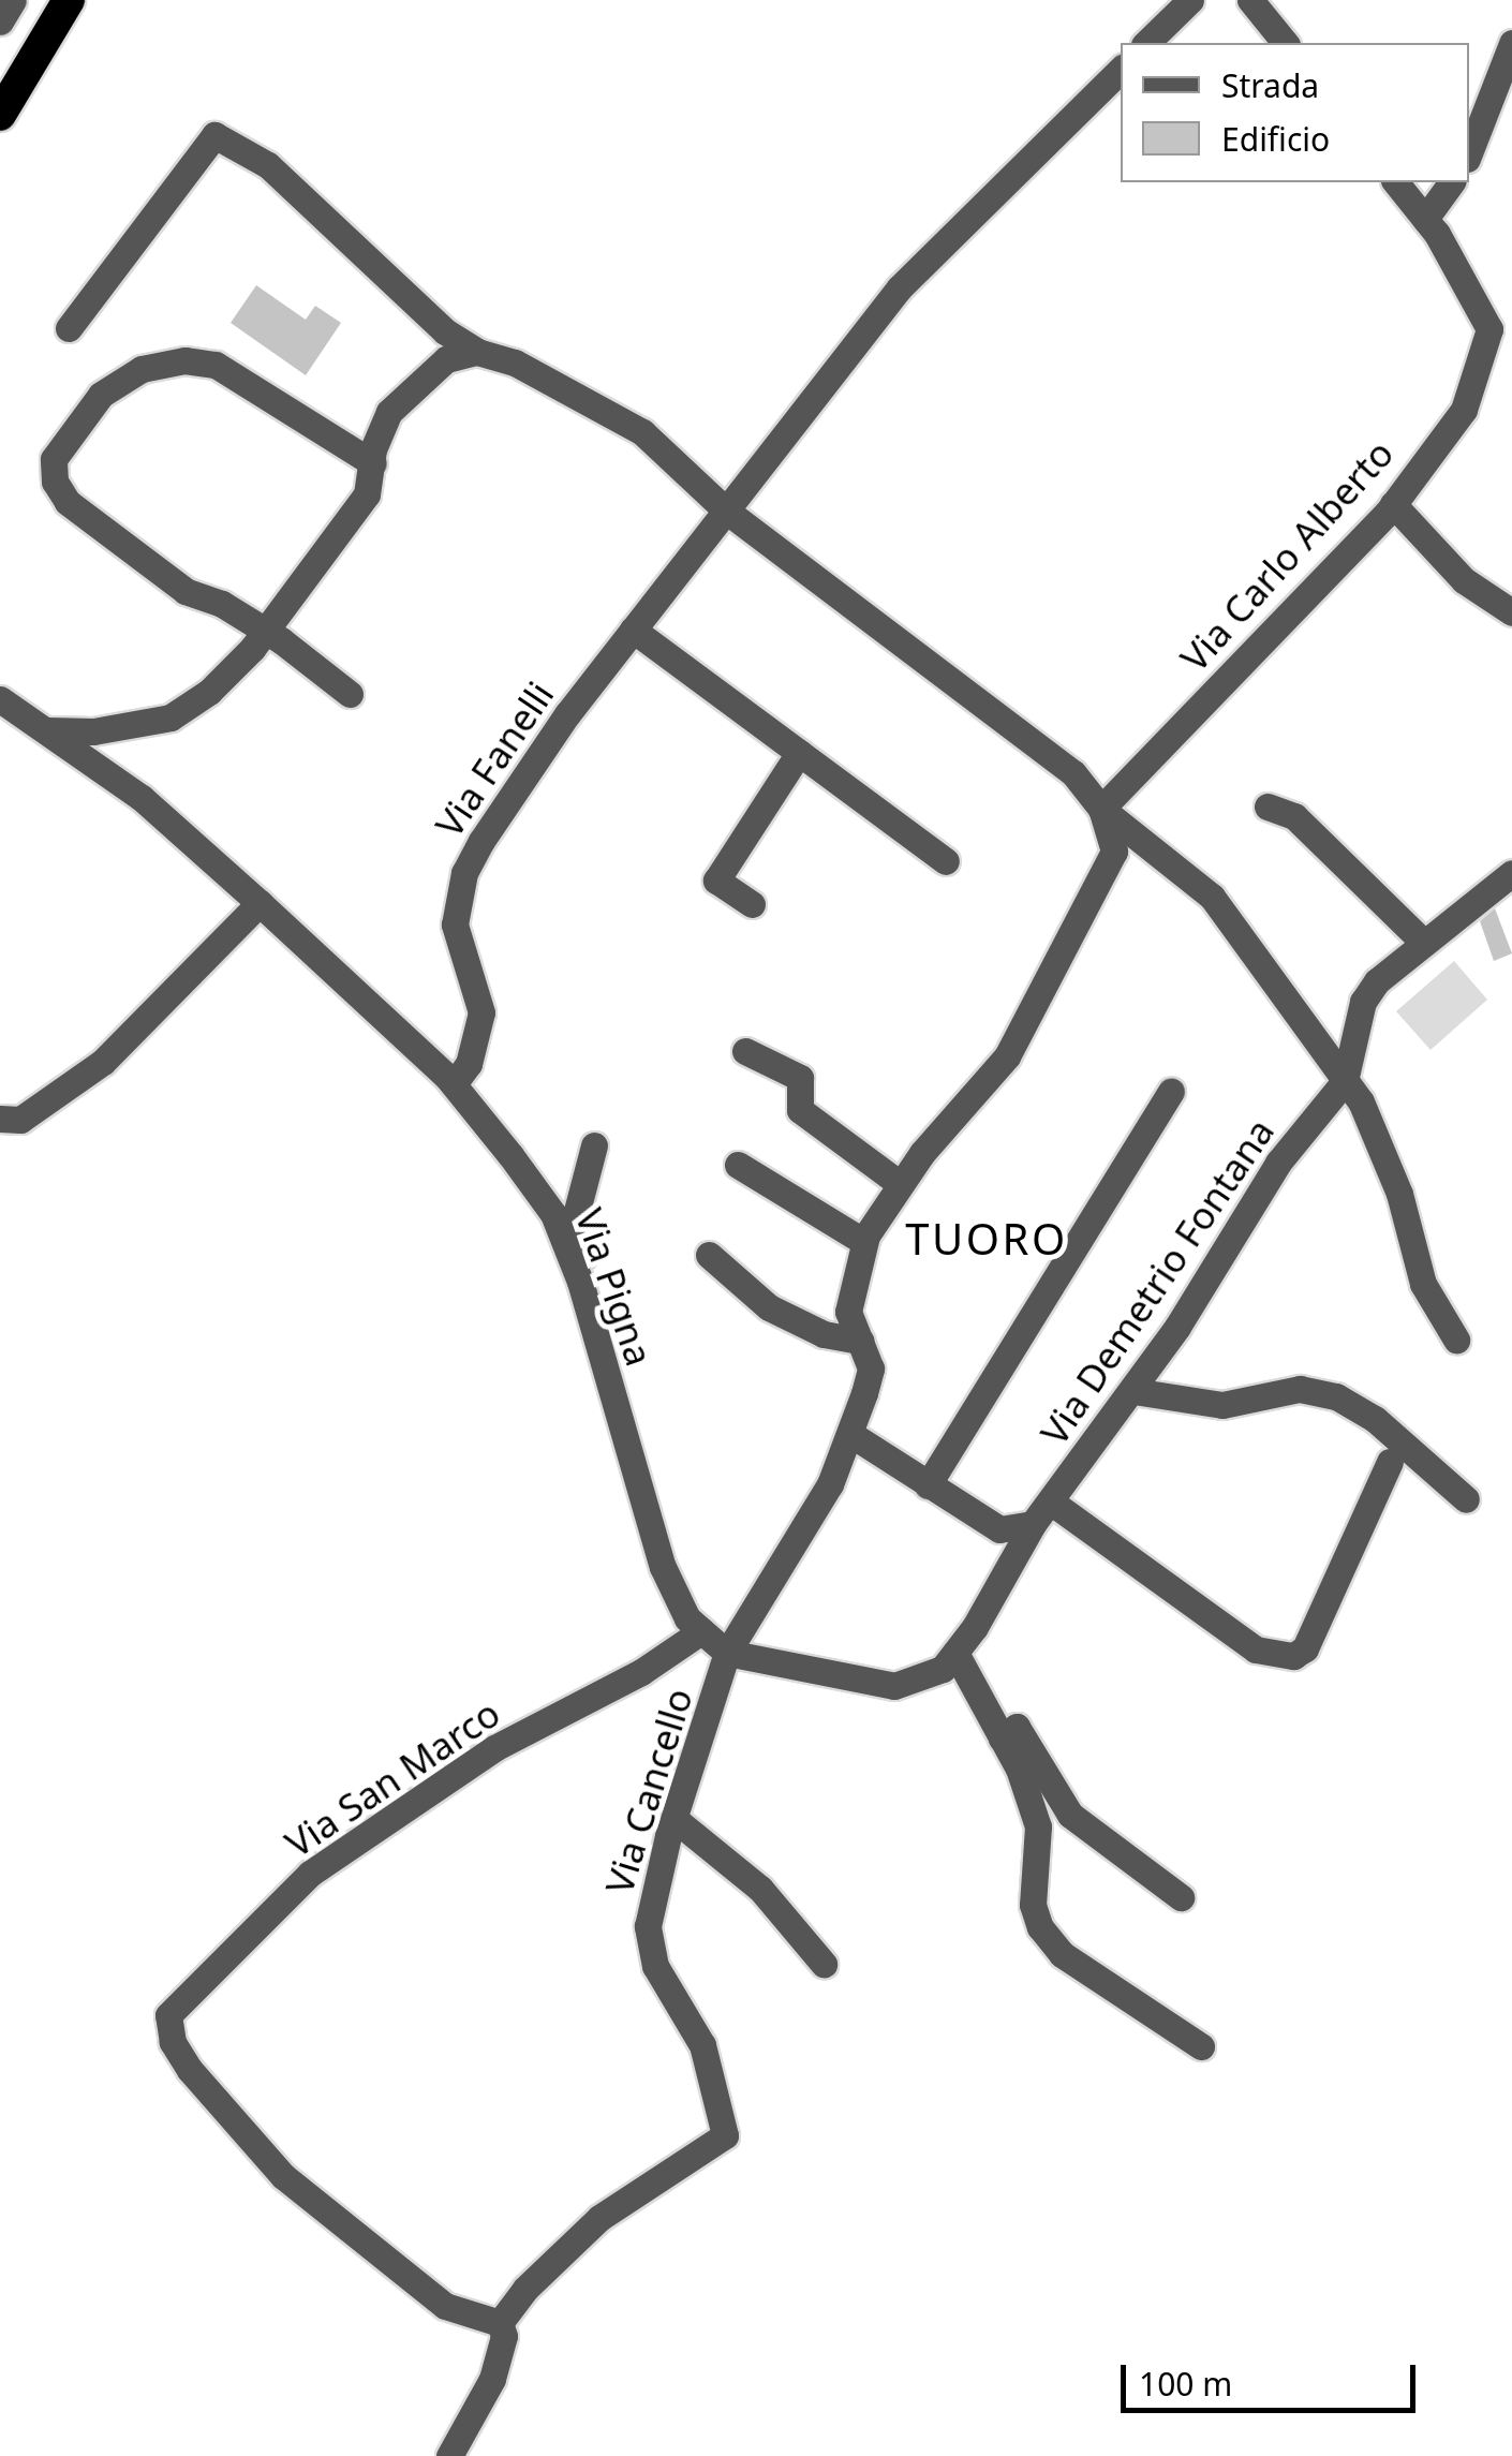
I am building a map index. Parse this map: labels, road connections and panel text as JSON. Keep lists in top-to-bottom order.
{
  "streets": {
    "street": [
      "Via Carlo Alberto",
      "Via Fanelli",
      "Via Demetrio Fontana",
      "Via Pigna",
      "Via San Marco",
      "Via Cancello"
    ]
  },
  "crossings": [
    ["Via Carlo Alberto", "Via Cancello"],
    ["Via Fanelli", "Via Pigna"],
    ["Via Pigna", "Via San Marco"],
    ["Via Pigna", "Via Cancello"],
    ["Via San Marco", "Via Cancello"]
  ],
  "districts": ["TUORO"],
  "legend": ["Strada", "Edificio"],
  "scale_bar": "100 m"
}
